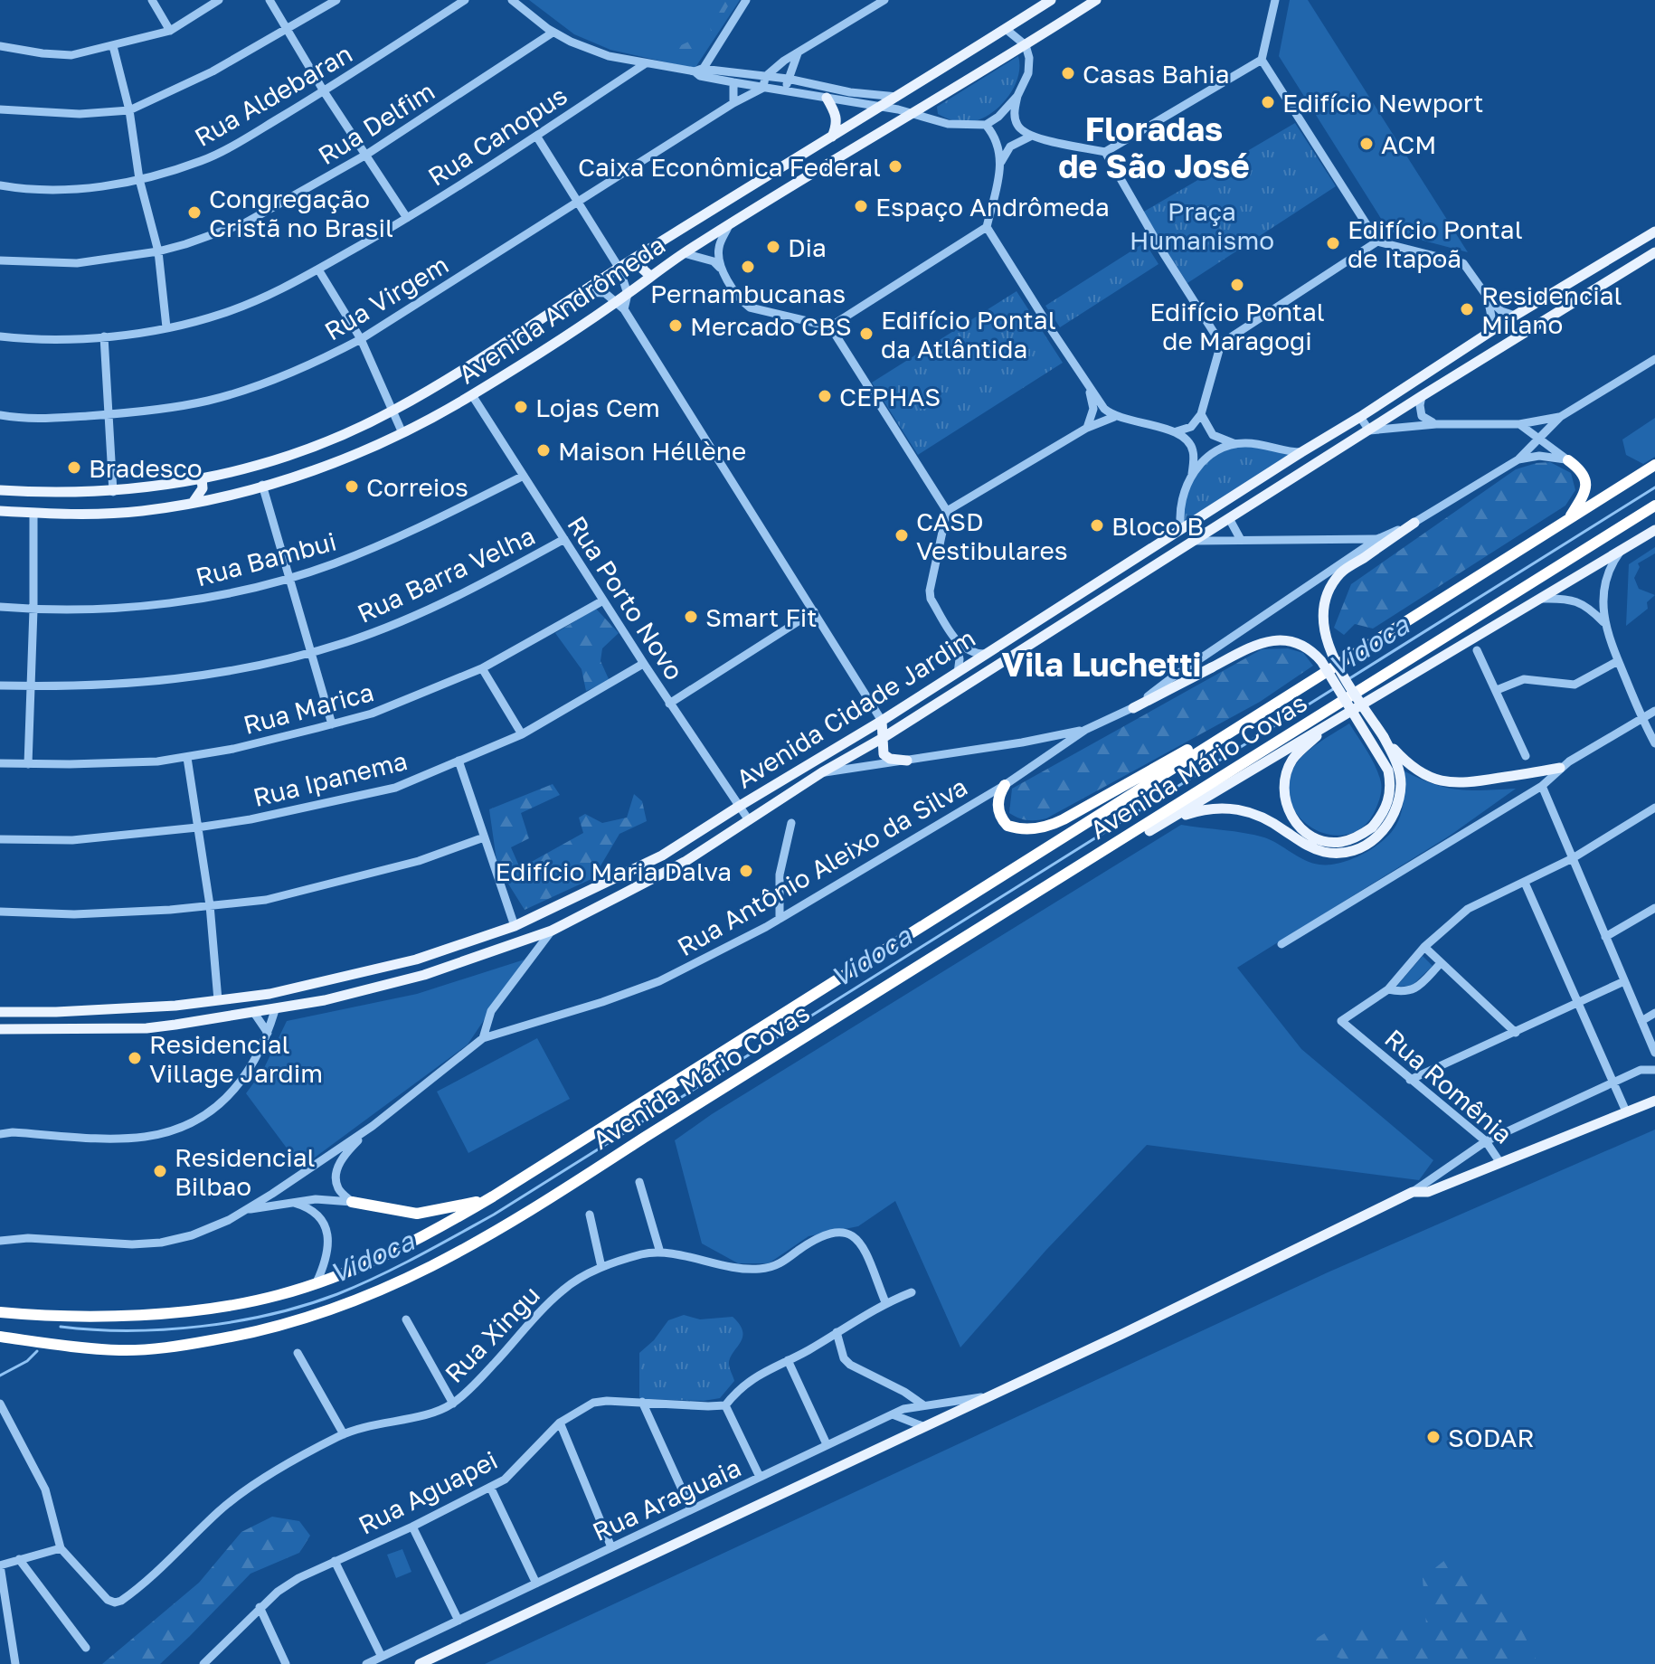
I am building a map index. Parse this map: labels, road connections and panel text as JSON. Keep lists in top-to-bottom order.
{
  "streets": {
    "highway": ["Avenida Mário Covas"],
    "main road": ["Avenida Andrômeda", "Avenida Cidade Jardim", "Rua Romênia"],
    "street": [
      "Rua Aldebaran",
      "Rua Delfim",
      "Rua Canopus",
      "Rua Virgem",
      "Rua Bambui",
      "Rua Barra Velha",
      "Rua Porto Novo",
      "Rua Marica",
      "Rua Ipanema",
      "Rua Antônio Aleixo da Silva",
      "Rua Xingu",
      "Rua Aguapei",
      "Rua Araguaia"
    ]
  },
  "crossings": [
    ["Avenida Andrômeda", "Rua Porto Novo"],
    ["Rua Bambui", "Rua Porto Novo"],
    ["Rua Barra Velha", "Rua Porto Novo"],
    ["Rua Porto Novo", "Rua Marica"],
    ["Rua Porto Novo", "Avenida Cidade Jardim"],
    ["Rua Porto Novo", "Rua Ipanema"]
  ],
  "districts": ["Floradas de São José", "Vila Luchetti"],
  "water": ["Vidoca"],
  "parks": ["Praça Humanismo"],
  "places": [
    "Casas Bahia",
    "Edifício Newport",
    "ACM",
    "Caixa Econômica Federal",
    "Espaço Andrômeda",
    "Congregação Cristã no Brasil",
    "Edifício Pontal de Itapoã",
    "Dia",
    "Pernambucanas",
    "Edifício Pontal de Maragogi",
    "Residencial Milano",
    "Mercado CBS",
    "Edifício Pontal da Atlântida",
    "CEPHAS",
    "Lojas Cem",
    "Maison Héllène",
    "Bradesco",
    "Correios",
    "Bloco B",
    "CASD Vestibulares",
    "Smart Fit",
    "Edifício Maria Dalva",
    "Residencial Village Jardim",
    "Residencial Bilbao",
    "SODAR"
  ]
}
